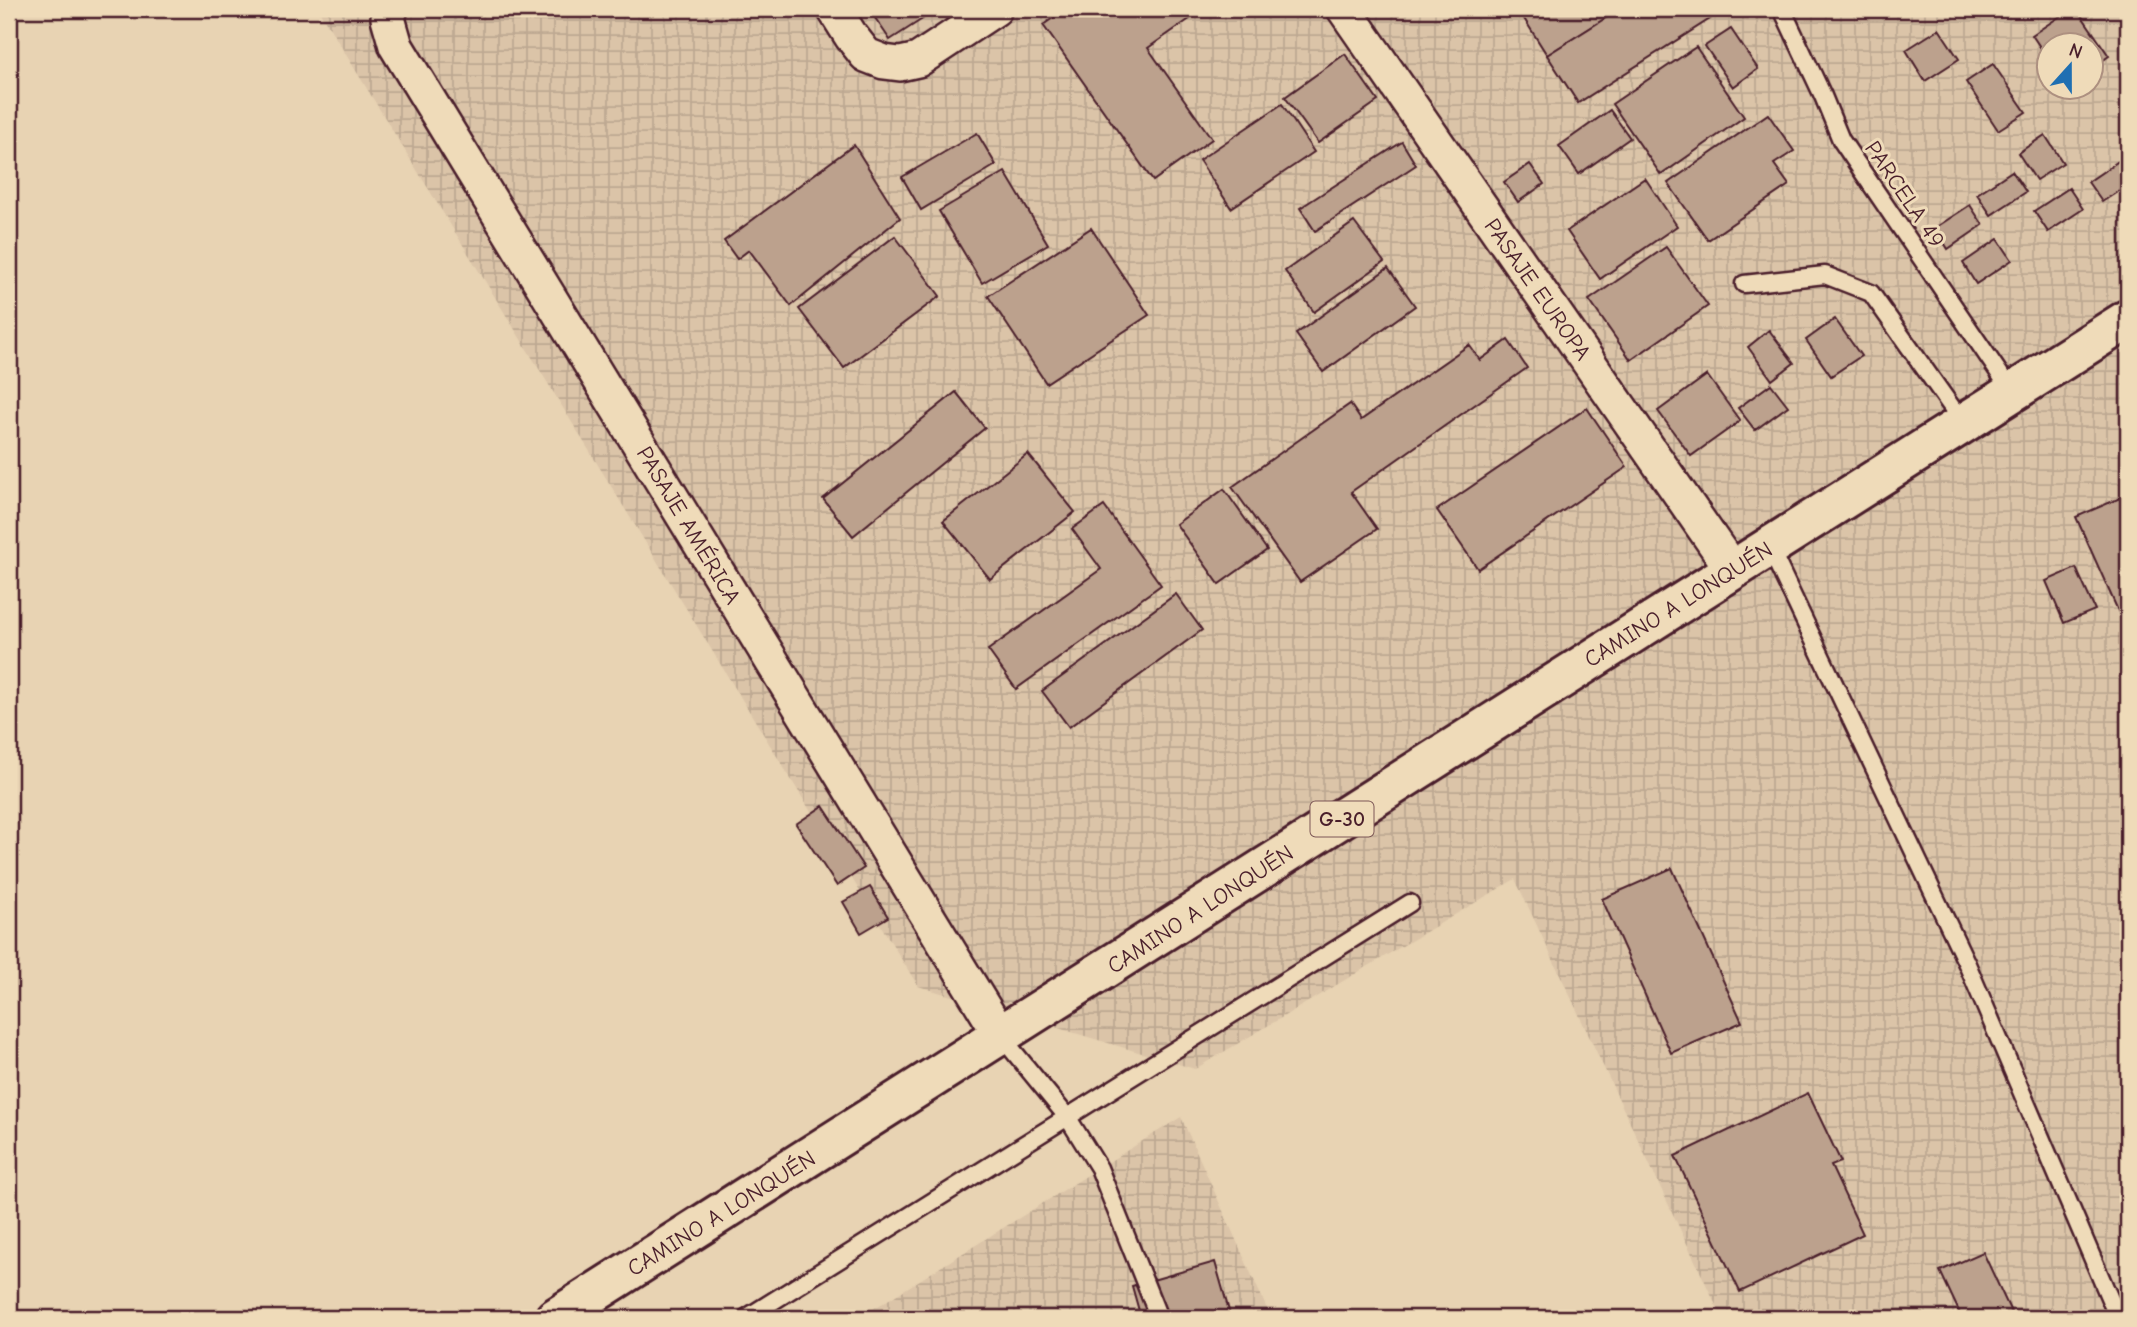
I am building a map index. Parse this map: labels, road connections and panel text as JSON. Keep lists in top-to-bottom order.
{
  "streets": {
    "main road": ["CAMINO A LONQUÉN", "G-30"],
    "street": ["PASAJE EUROPA", "PASAJE AMÉRICA"],
    "lane": ["PARCELA 49"]
  },
  "crossings": [
    ["PARCELA 49", "CAMINO A LONQUÉN"],
    ["PASAJE EUROPA", "CAMINO A LONQUÉN"],
    ["PASAJE AMÉRICA", "CAMINO A LONQUÉN"]
  ],
  "north": "top"
}
